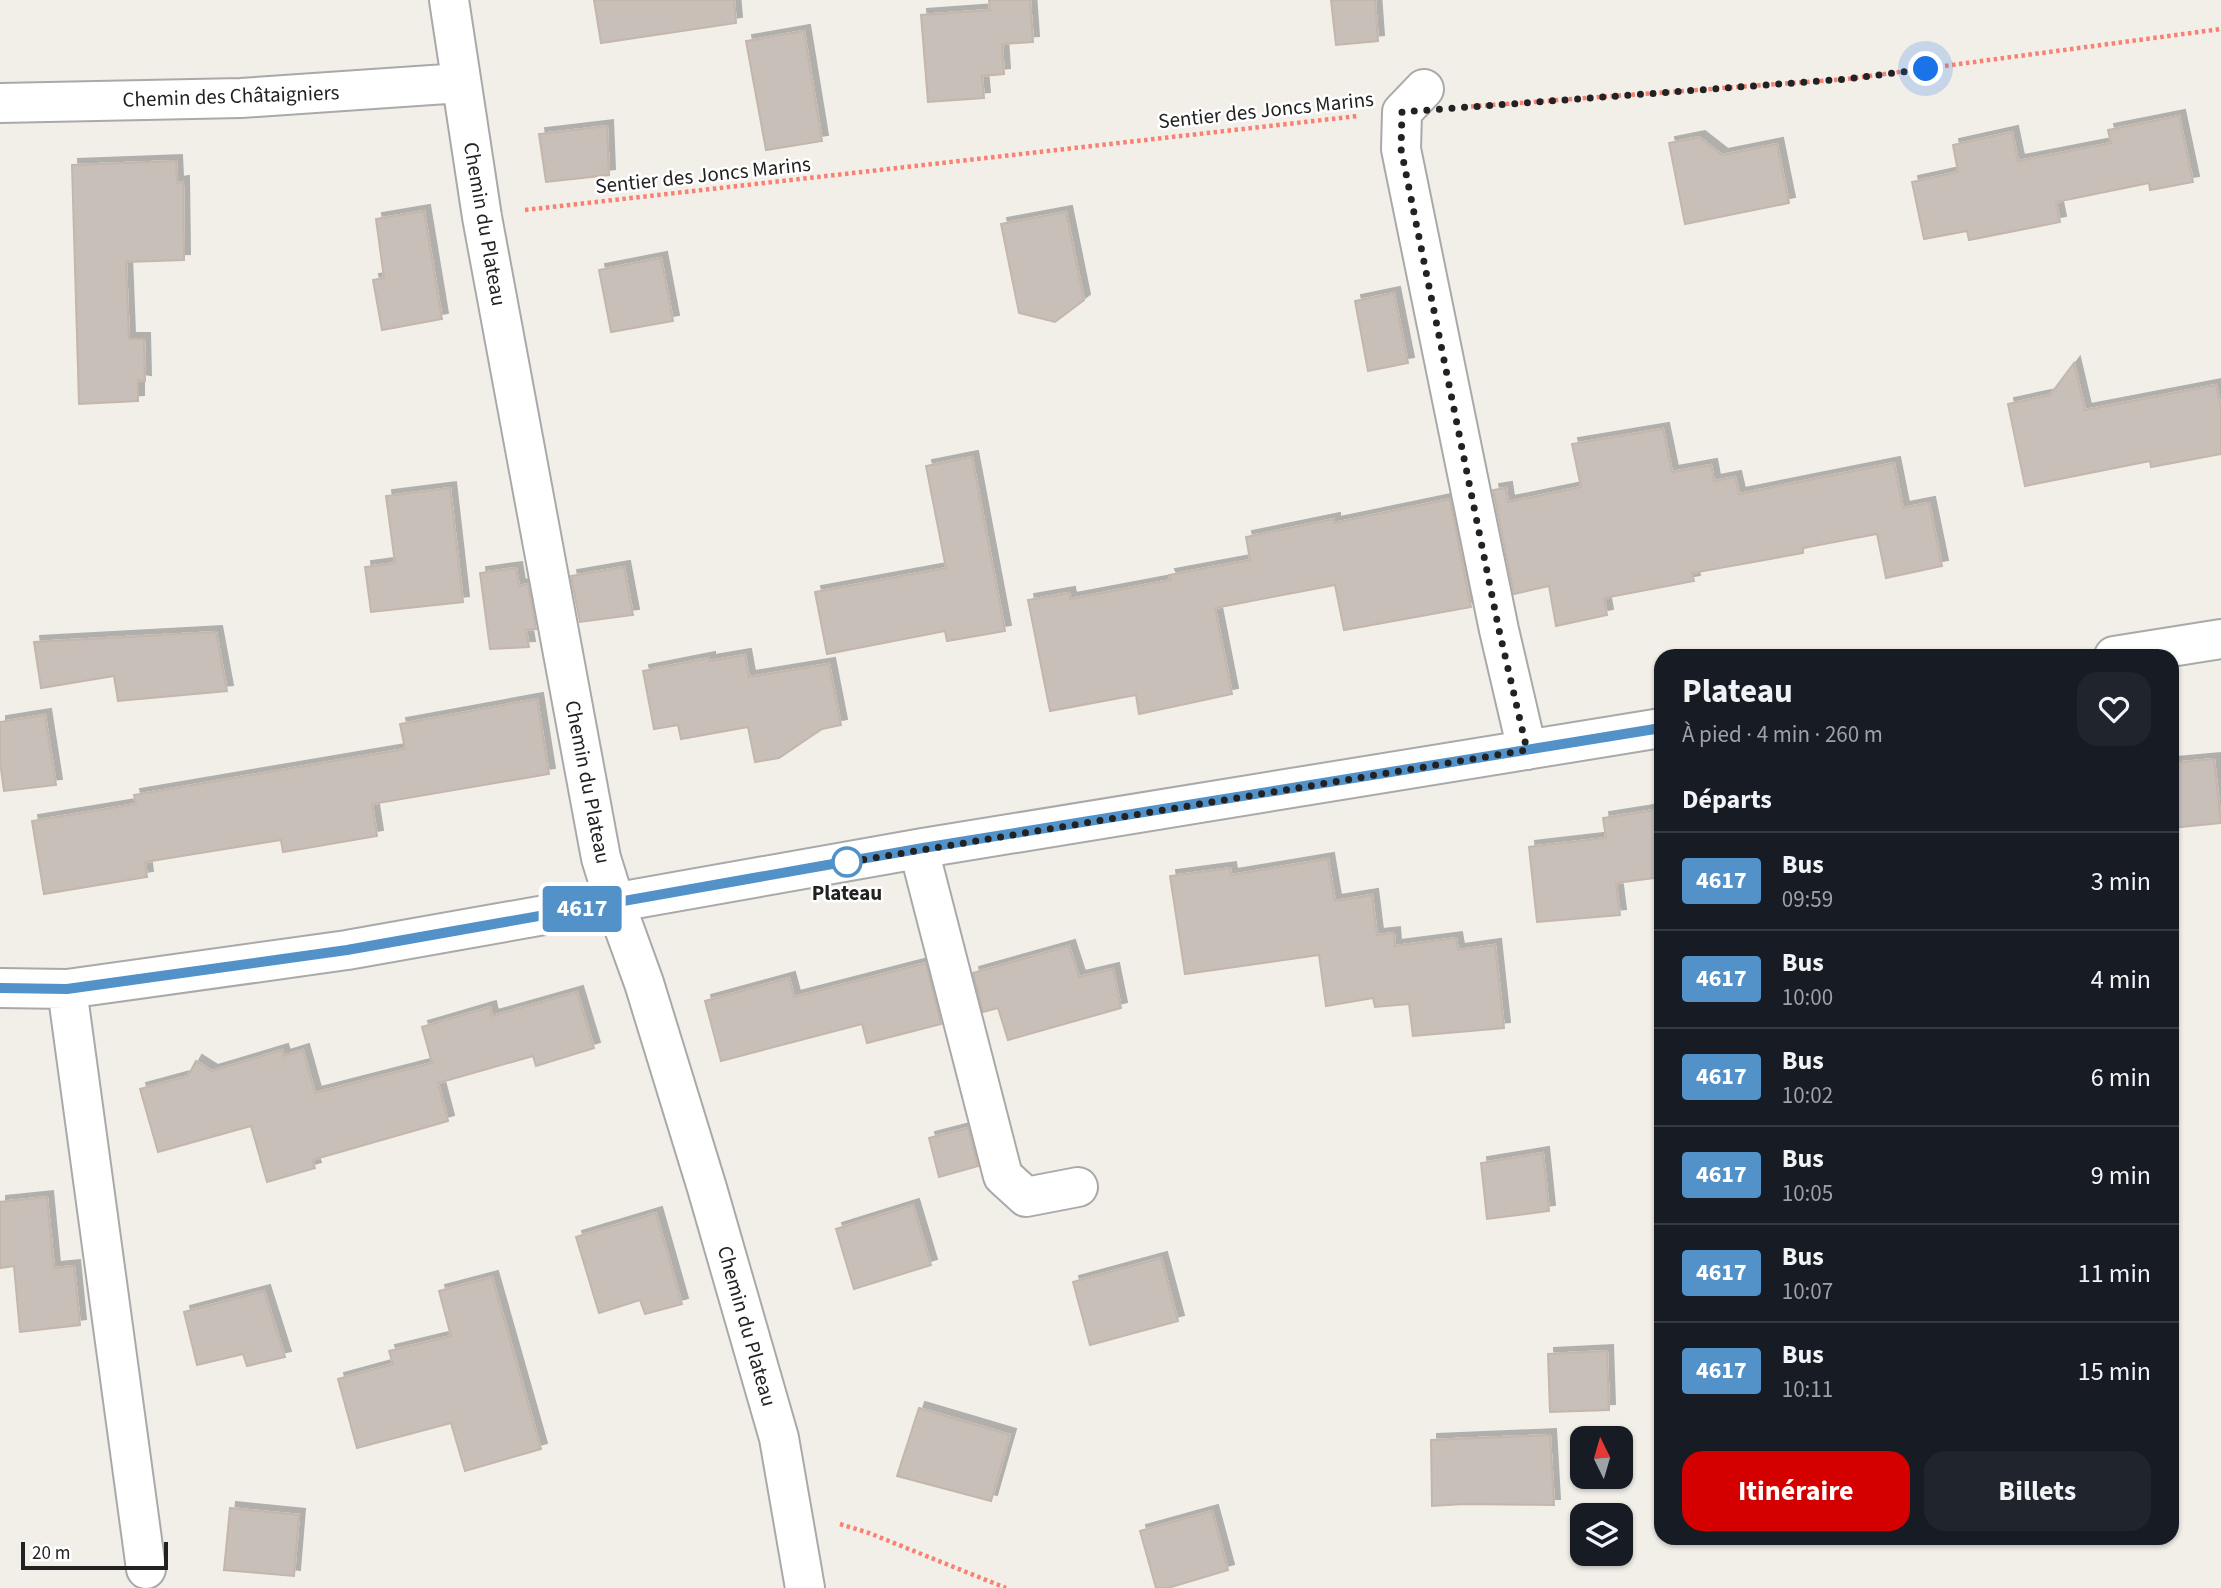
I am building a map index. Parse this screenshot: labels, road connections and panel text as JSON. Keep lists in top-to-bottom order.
{
  "streets": {
    "street": ["Chemin des Châtaigniers", "Chemin du Plateau"],
    "path": ["Sentier des Joncs Marins"]
  },
  "crossings": [
    ["Chemin des Châtaigniers", "Chemin du Plateau"],
    ["Sentier des Joncs Marins", "Chemin du Plateau"]
  ],
  "places": ["Plateau"],
  "lines": ["bus line 4617"],
  "scale_bar": "20 m",
  "north": "top",
  "page": {
    "on_map": "4617",
    "heading": [
      ["Plateau", "À pied · 4 min · 260 m"],
      "Départs"
    ],
    "list": [
      {
        "mark": "4617",
        "name": "Bus",
        "note": "09:59",
        "value": "3 min"
      },
      {
        "mark": "4617",
        "name": "Bus",
        "note": "10:00",
        "value": "4 min"
      },
      {
        "mark": "4617",
        "name": "Bus",
        "note": "10:02",
        "value": "6 min"
      },
      {
        "mark": "4617",
        "name": "Bus",
        "note": "10:05",
        "value": "9 min"
      },
      {
        "mark": "4617",
        "name": "Bus",
        "note": "10:07",
        "value": "11 min"
      },
      {
        "mark": "4617",
        "name": "Bus",
        "note": "10:11",
        "value": "15 min"
      }
    ],
    "buttons": ["Itinéraire", "Billets"],
    "scale": "20 m"
  }
}
